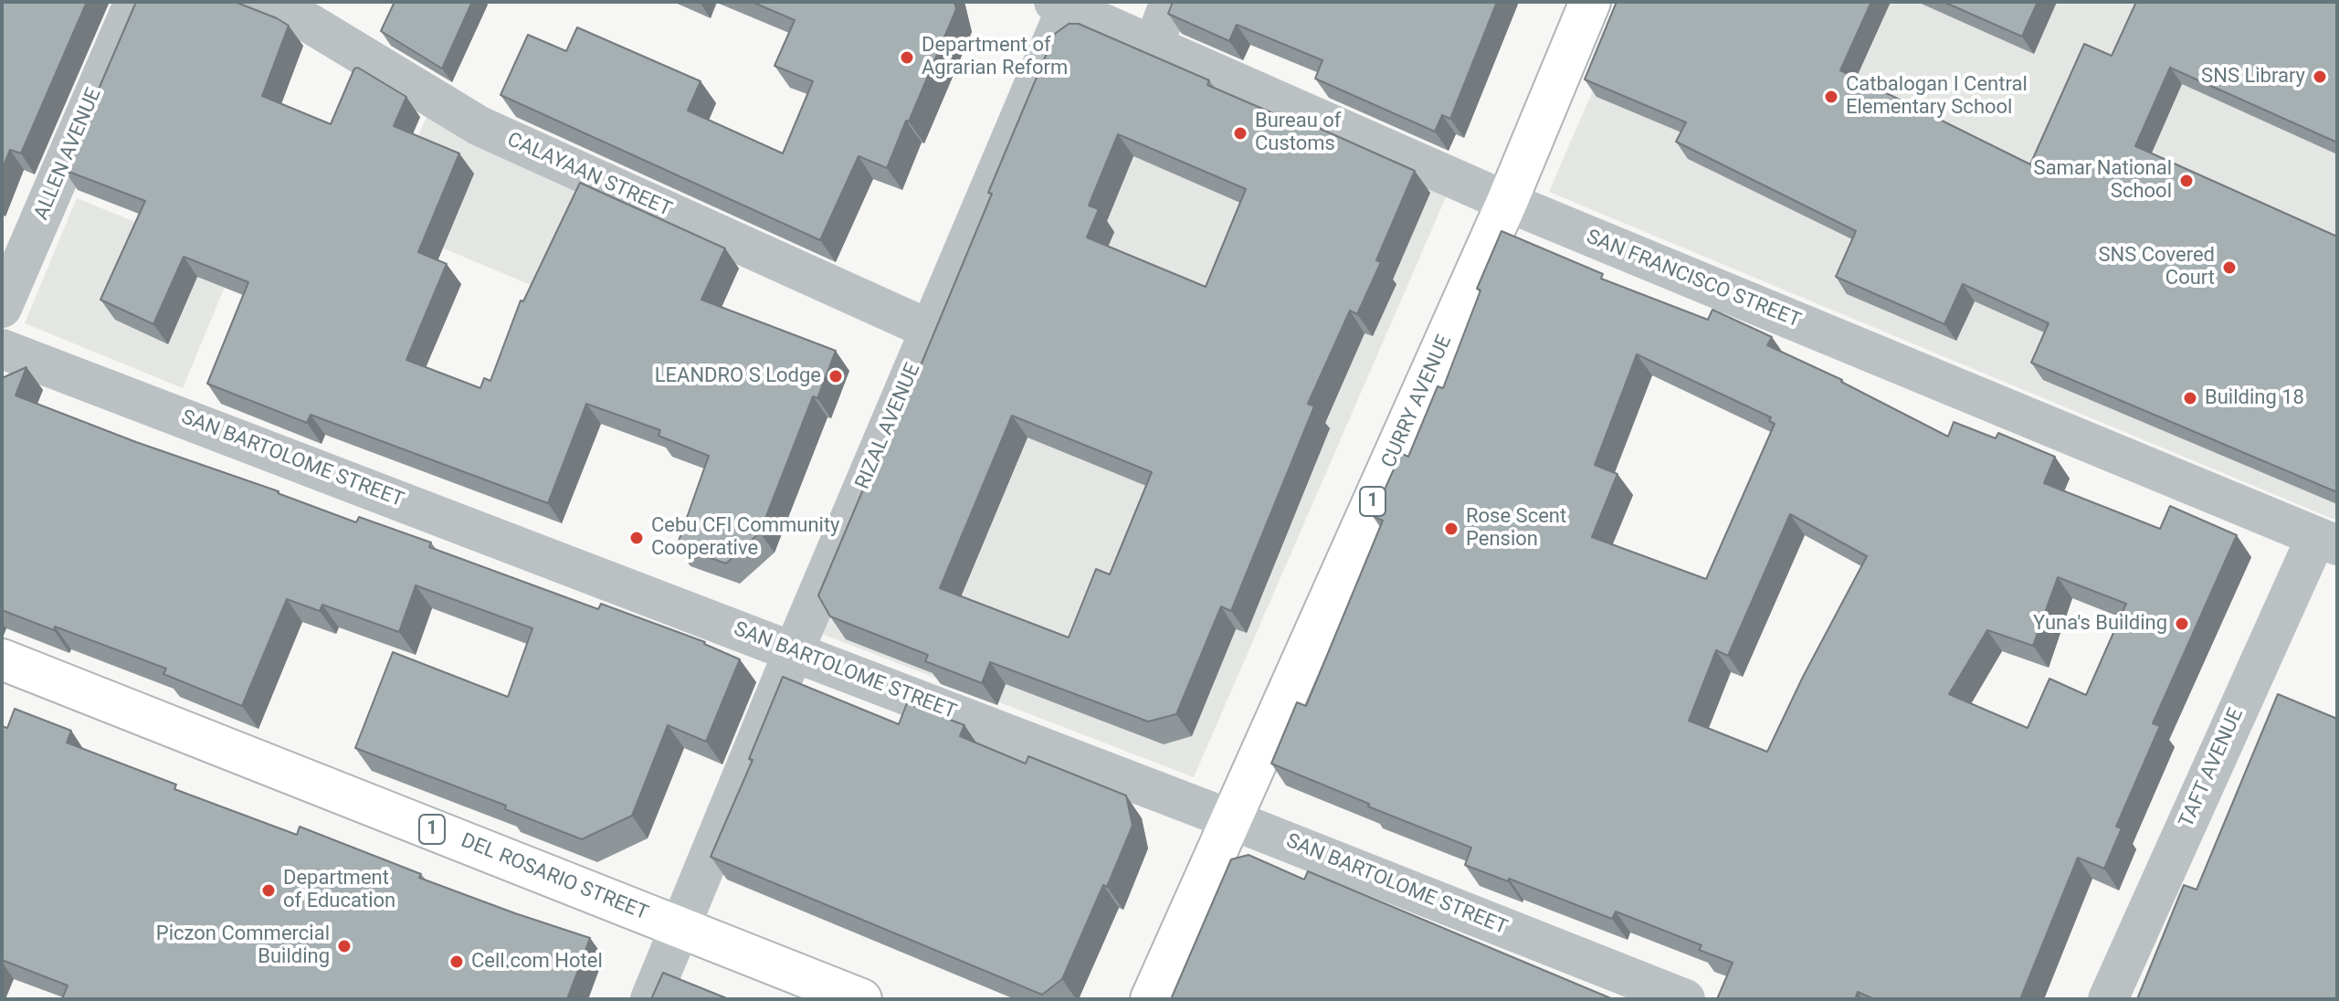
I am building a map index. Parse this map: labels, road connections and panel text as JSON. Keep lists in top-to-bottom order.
{
  "streets": {
    "main road": ["CURRY AVENUE", "1", "DEL ROSARIO STREET"],
    "street": [
      "ALLEN AVENUE",
      "CALAYAAN STREET",
      "SAN FRANCISCO STREET",
      "RIZAL AVENUE",
      "SAN BARTOLOME STREET",
      "TAFT AVENUE"
    ]
  },
  "crossings": [
    ["CALAYAAN STREET", "RIZAL AVENUE"],
    ["SAN FRANCISCO STREET", "CURRY AVENUE"],
    ["SAN FRANCISCO STREET", "RIZAL AVENUE"],
    ["SAN FRANCISCO STREET", "TAFT AVENUE"],
    ["CURRY AVENUE", "SAN BARTOLOME STREET"],
    ["RIZAL AVENUE", "SAN BARTOLOME STREET"],
    ["RIZAL AVENUE", "DEL ROSARIO STREET"]
  ],
  "places": [
    "Department of Agrarian Reform",
    "SNS Library",
    "Catbalogan I Central Elementary School",
    "Bureau of Customs",
    "Samar National School",
    "SNS Covered Court",
    "LEANDRO S Lodge",
    "Building 18",
    "Rose Scent Pension",
    "Cebu CFI Community Cooperative",
    "Yuna's Building",
    "Department of Education",
    "Piczon Commercial Building",
    "Cell.com Hotel"
  ]
}
